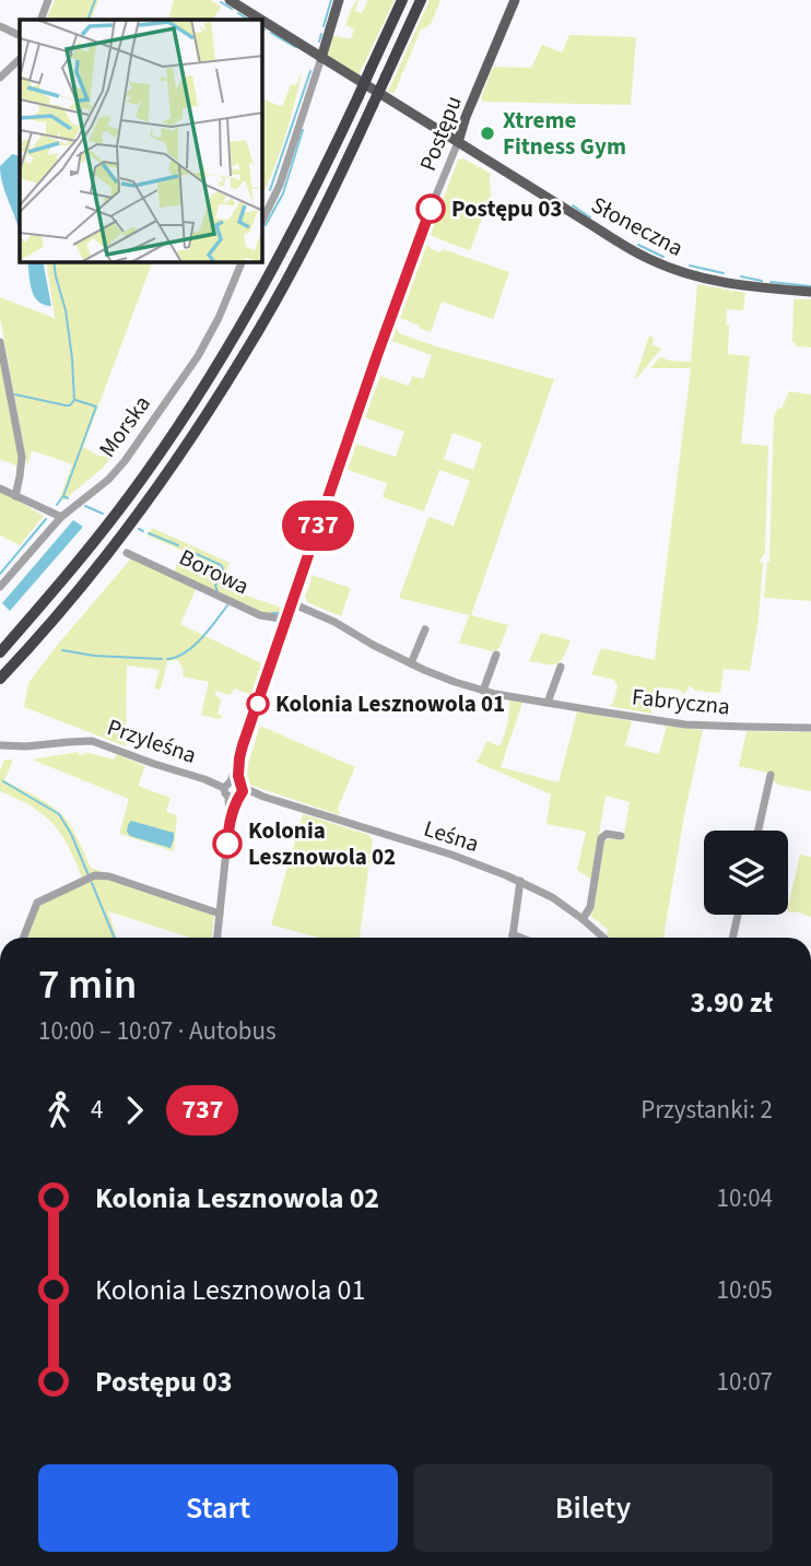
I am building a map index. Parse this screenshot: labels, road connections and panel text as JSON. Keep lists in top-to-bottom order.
{
  "streets": {
    "main road": ["Postępu", "Słoneczna"],
    "street": [
      "Morska",
      "Borowa",
      "Fabryczna",
      "Przyleśna",
      "Leśna"
    ]
  },
  "crossings": [
    ["Postępu", "Słoneczna"],
    ["Postępu", "Borowa"],
    ["Postępu", "Fabryczna"],
    ["Postępu", "Przyleśna"],
    ["Postępu", "Leśna"],
    ["Przyleśna", "Leśna"]
  ],
  "places": [
    "Xtreme Fitness Gym",
    "Postępu 03",
    "Kolonia Lesznowola 01",
    "Kolonia Lesznowola 02"
  ],
  "lines": ["bus line 737"],
  "page": {
    "on_map": "737",
    "heading": ["7 min", "10:00 – 10:07 · Autobus", "3.90 zł"],
    "legs": ["4", "737", "Przystanki: 2"],
    "list": [
      {
        "name": "Kolonia Lesznowola 02",
        "value": "10:04"
      },
      {
        "name": "Kolonia Lesznowola 01",
        "value": "10:05"
      },
      {
        "name": "Postępu 03",
        "value": "10:07"
      }
    ],
    "buttons": ["Start", "Bilety"]
  }
}
